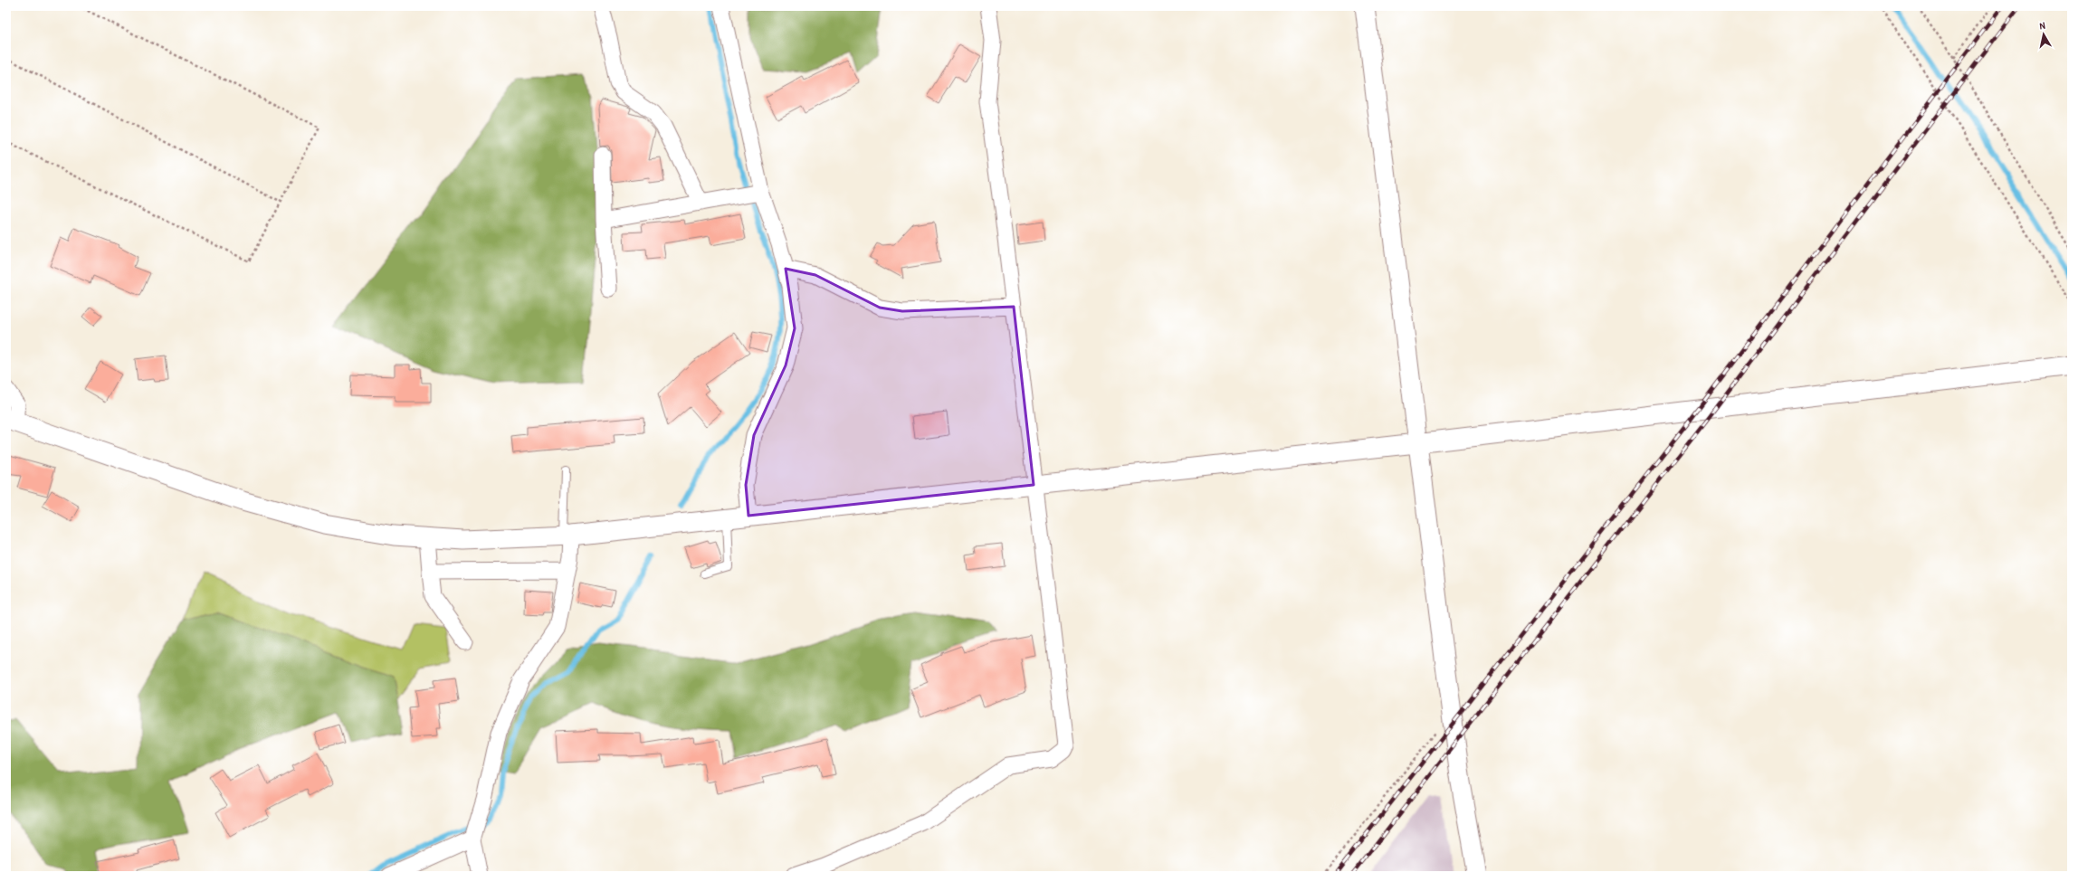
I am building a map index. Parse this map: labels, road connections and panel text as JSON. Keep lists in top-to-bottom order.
{
  "north": "top"
}
